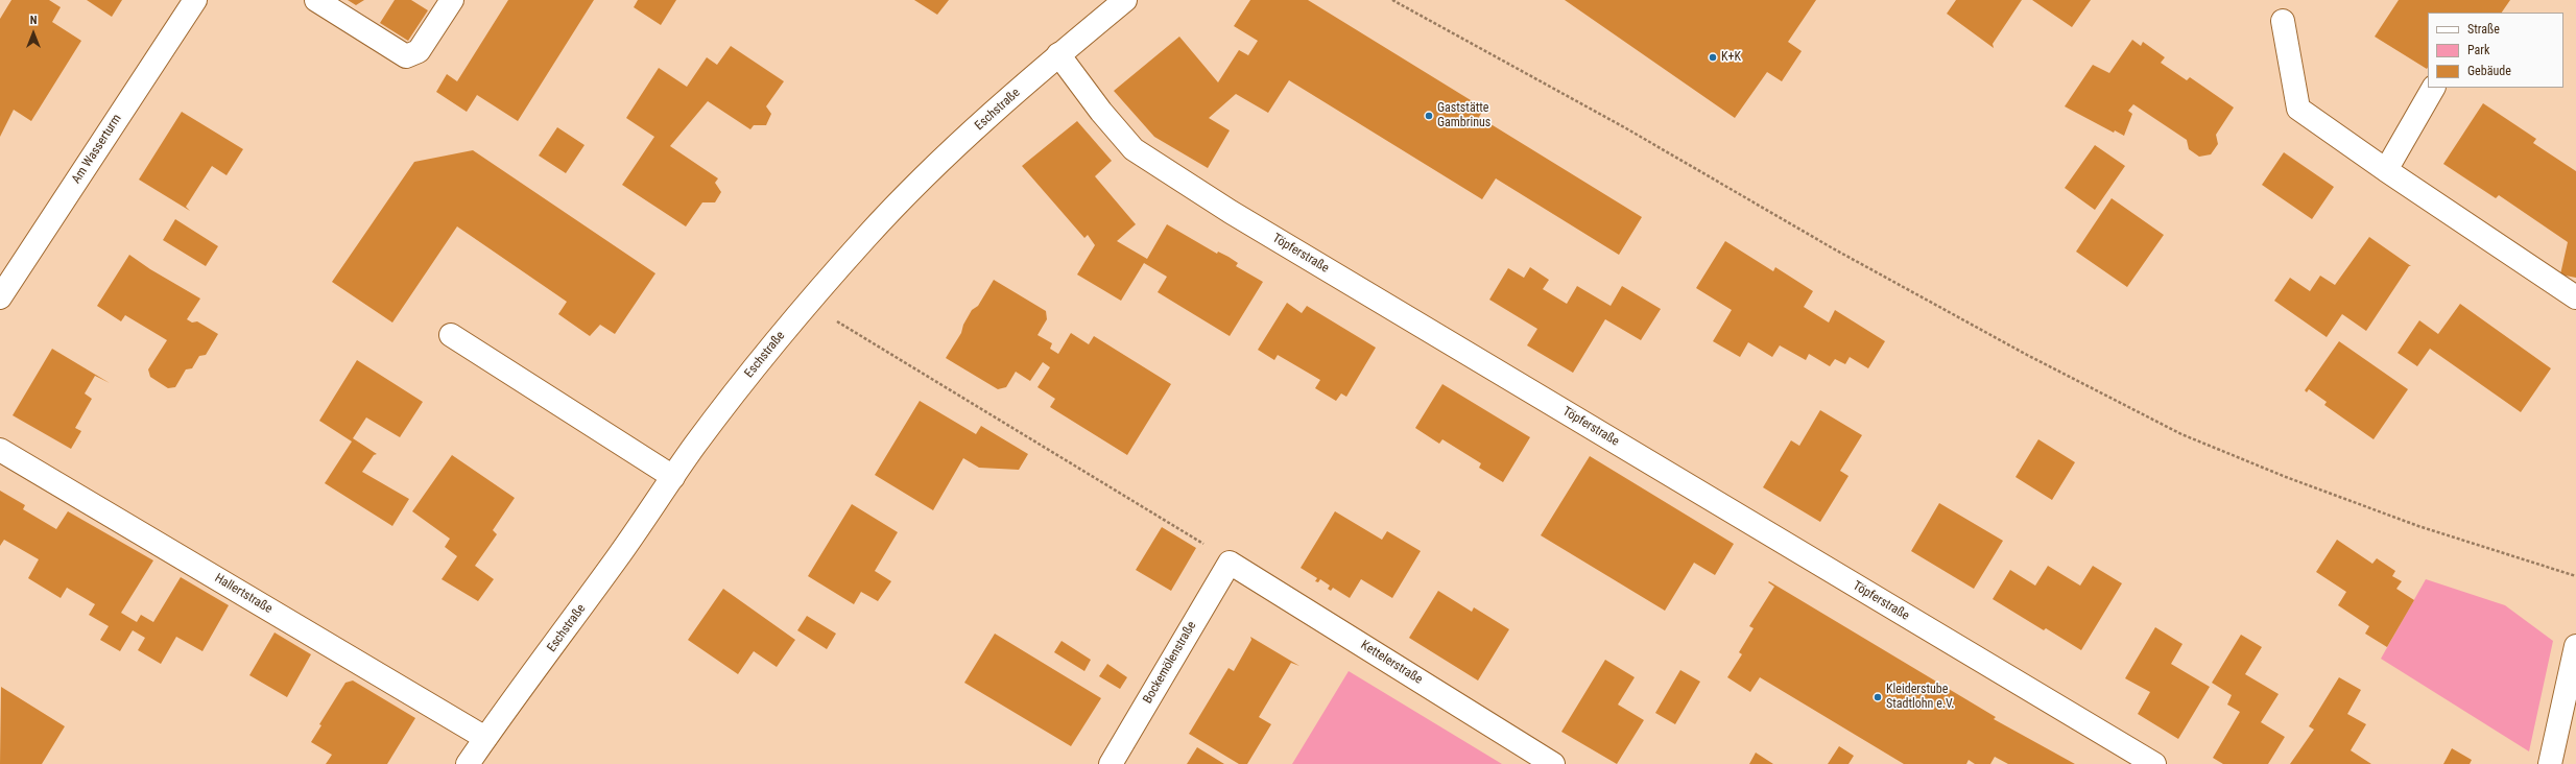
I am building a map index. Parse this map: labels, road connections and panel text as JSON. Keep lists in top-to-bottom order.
{
  "streets": {
    "street": [
      "Eschstraße",
      "Am Wasserturm",
      "Töpferstraße",
      "Hallertstraße",
      "Bockemölenstraße",
      "Kettelerstraße"
    ]
  },
  "crossings": [
    ["Eschstraße", "Töpferstraße"],
    ["Eschstraße", "Hallertstraße"],
    ["Bockemölenstraße", "Kettelerstraße"]
  ],
  "places": ["K+K", "Gaststätte Gambrinus", "Kleiderstube Stadtlohn e.V."],
  "legend": ["Straße", "Park", "Gebäude"],
  "north": "top"
}
